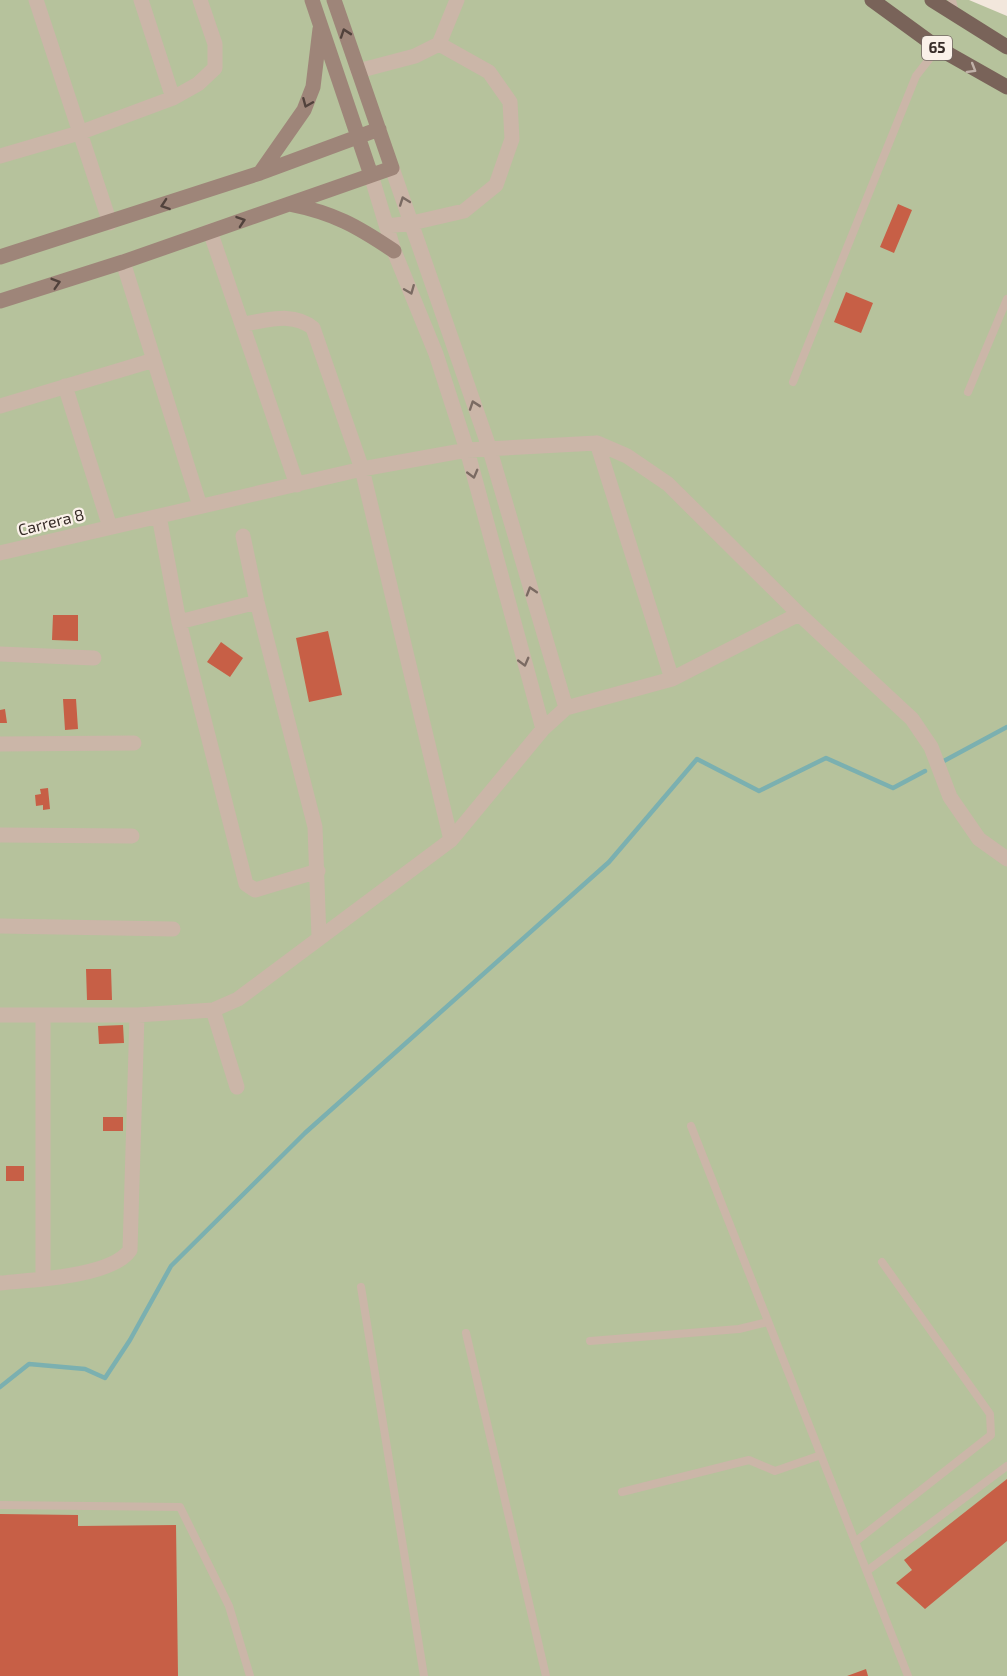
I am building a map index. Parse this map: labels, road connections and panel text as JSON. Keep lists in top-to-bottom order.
{
  "streets": {
    "main road": ["65"],
    "street": ["Carrera 8"]
  }
}
